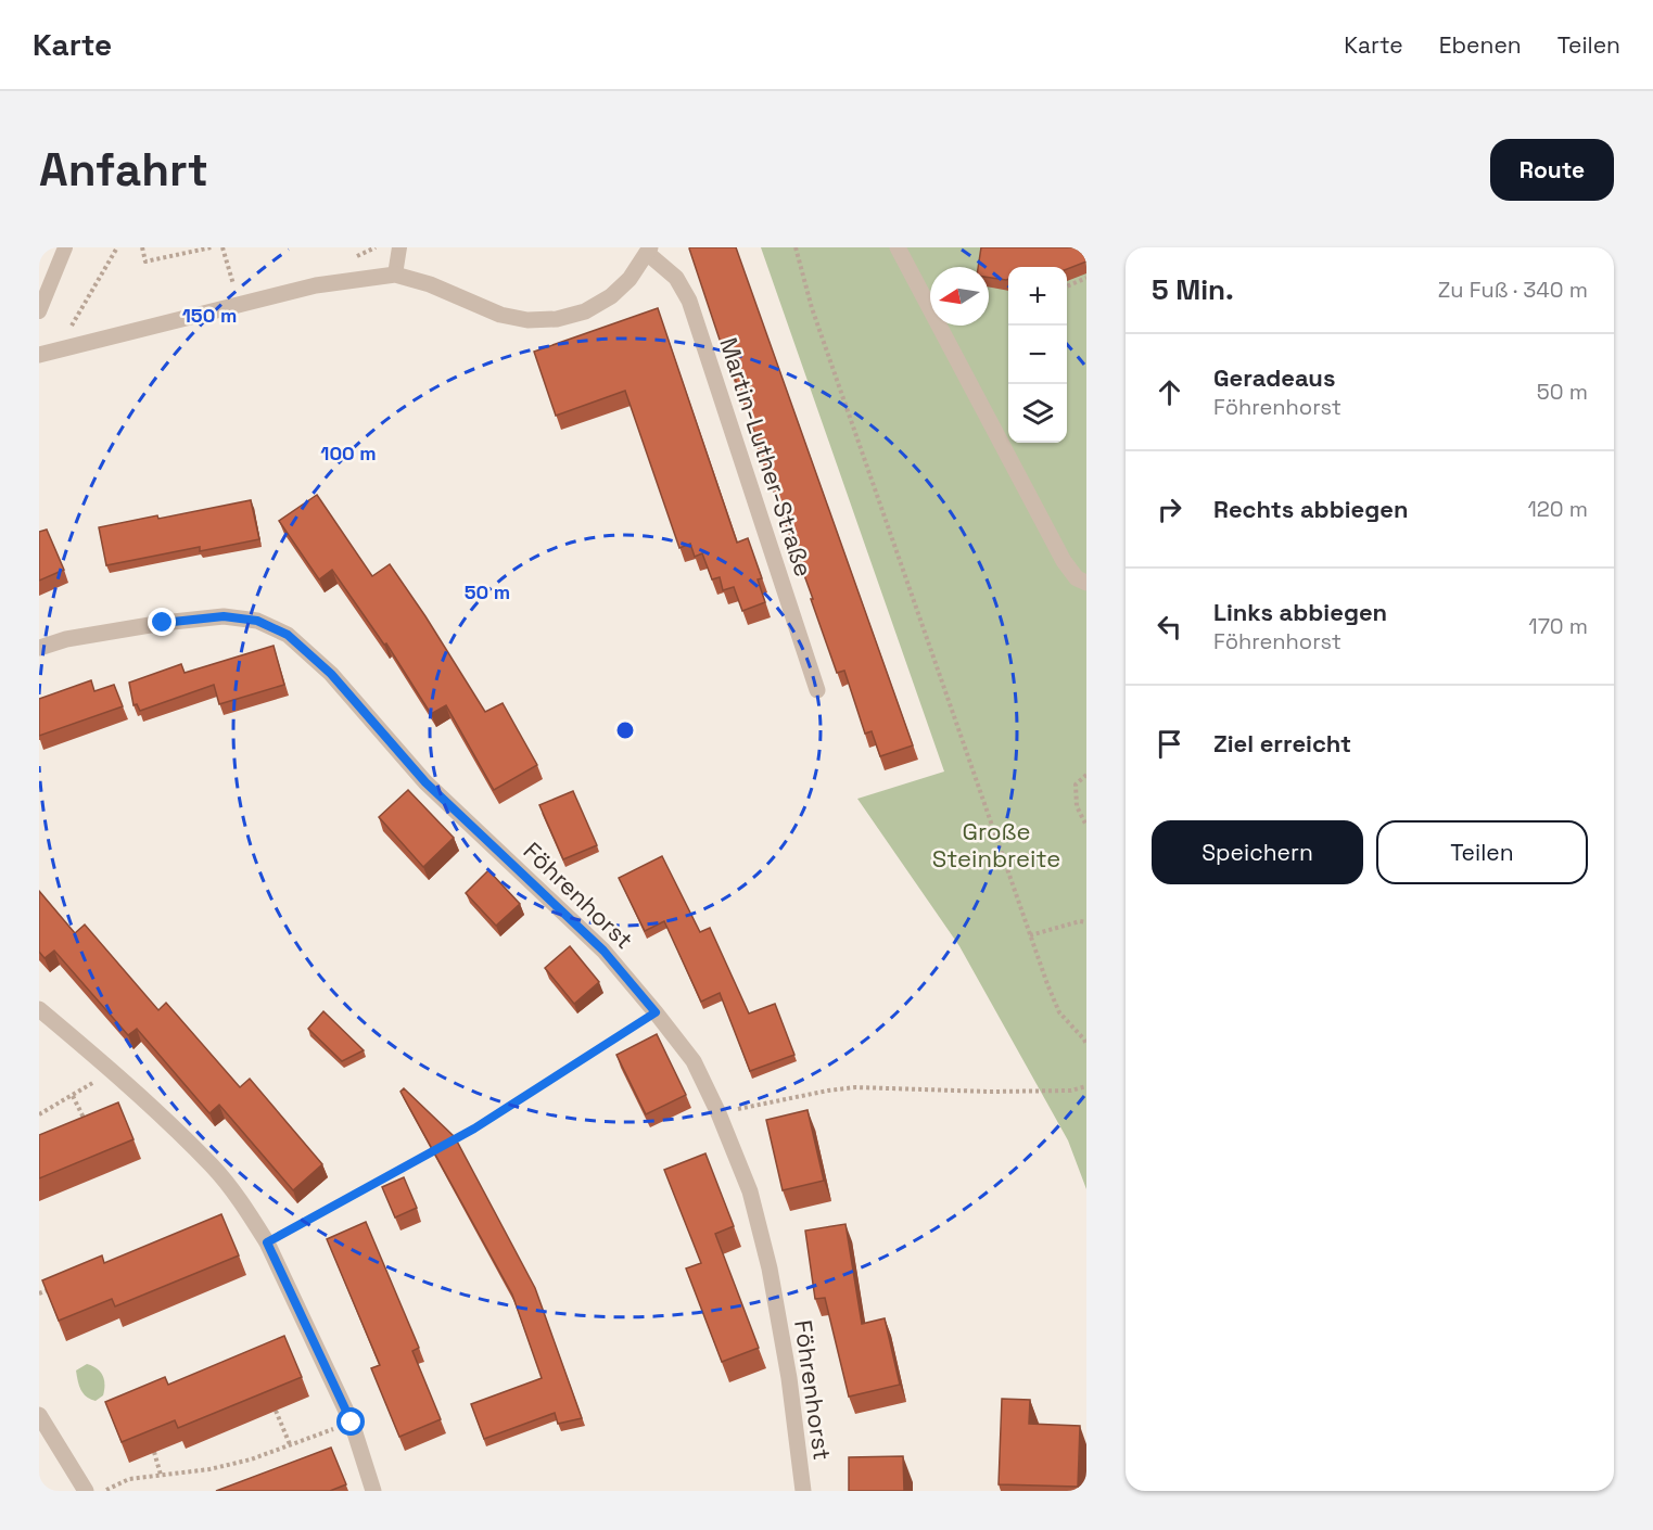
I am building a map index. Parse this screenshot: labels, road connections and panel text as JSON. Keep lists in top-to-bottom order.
{
  "streets": {
    "street": ["Martin-Luther-Straße", "Föhrenhorst"]
  },
  "parks": ["Große Steinbreite"],
  "north": "left",
  "page": {
    "header": "Karte",
    "nav": ["Karte", "Ebenen", "Teilen"],
    "buttons": [
      "Route",
      ["Speichern", "Teilen"]
    ],
    "title": "Anfahrt",
    "heading": ["5 Min.", "Zu Fuß · 340 m"],
    "map_buttons": ["+", "−"],
    "list": [
      ["Geradeaus", "Föhrenhorst", "50 m"],
      ["Rechts abbiegen", "120 m"],
      ["Links abbiegen", "Föhrenhorst", "170 m"],
      "Ziel erreicht"
    ]
  },
  "rings": ["150 m", "100 m", "50 m"]
}
